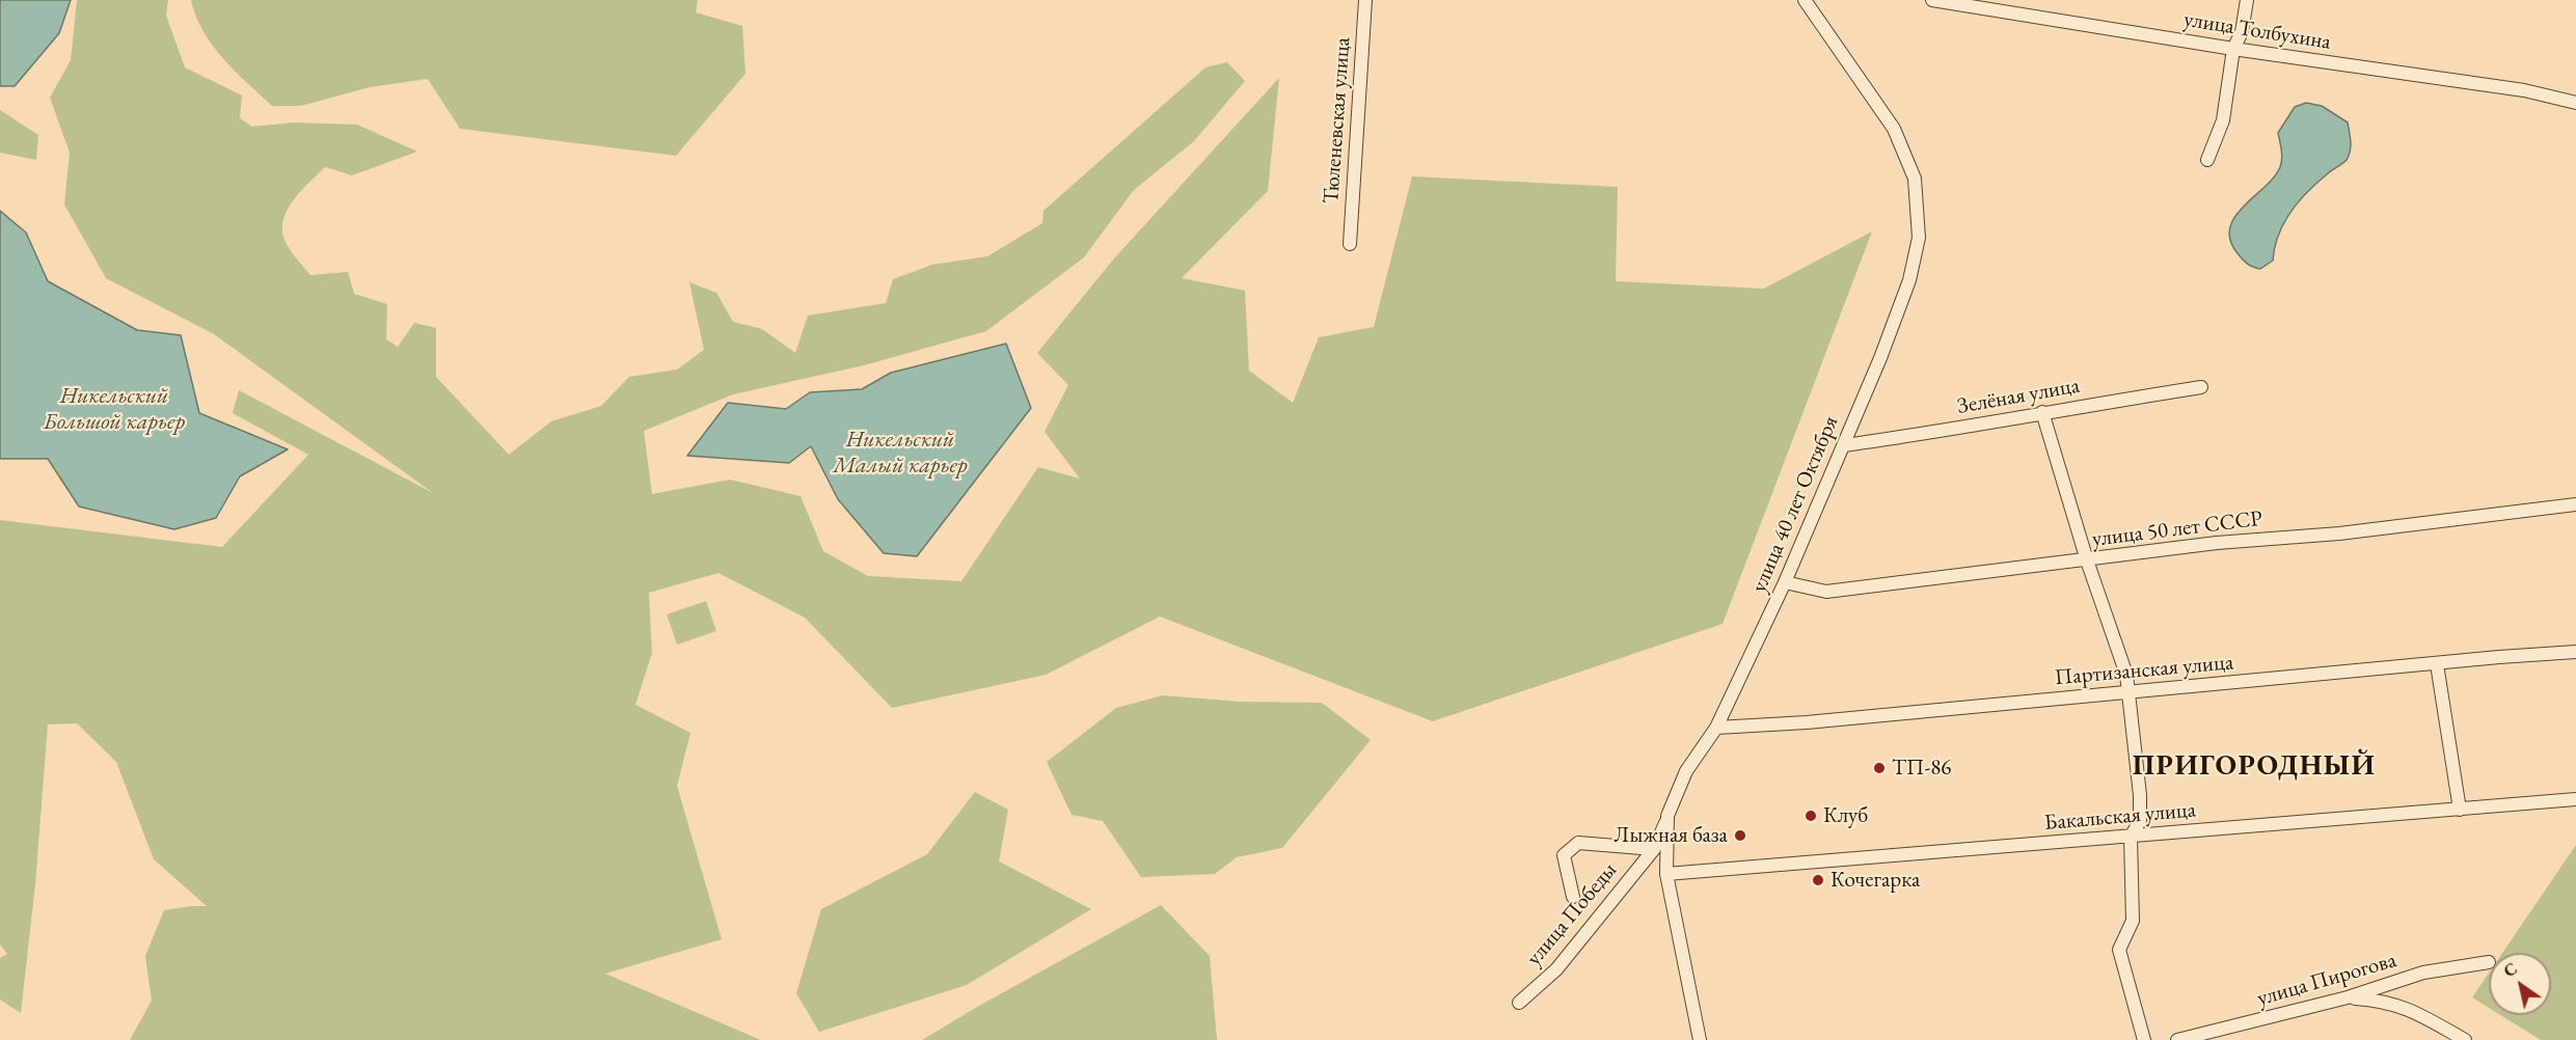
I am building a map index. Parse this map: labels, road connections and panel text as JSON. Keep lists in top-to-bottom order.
{
  "streets": {
    "street": [
      "улица Толбухина",
      "Тюленевская улица",
      "Зелёная улица",
      "улица 40 лет Октября",
      "улица 50 лет СССР",
      "Партизанская улица",
      "Бакальская улица",
      "улица Победы",
      "улица Пирогова"
    ]
  },
  "crossings": [
    ["Зелёная улица", "улица 40 лет Октября"],
    ["улица 40 лет Октября", "улица 50 лет СССР"],
    ["улица 40 лет Октября", "Партизанская улица"],
    ["улица 40 лет Октября", "Бакальская улица"],
    ["улица 40 лет Октября", "улица Победы"]
  ],
  "districts": ["ПРИГОРОДНЫЙ"],
  "water": ["Никельский Большой карьер", "Никельский Малый карьер"],
  "places": [
    "ТП-86",
    "Клуб",
    "Лыжная база",
    "Кочегарка"
  ],
  "north": "top left"
}
